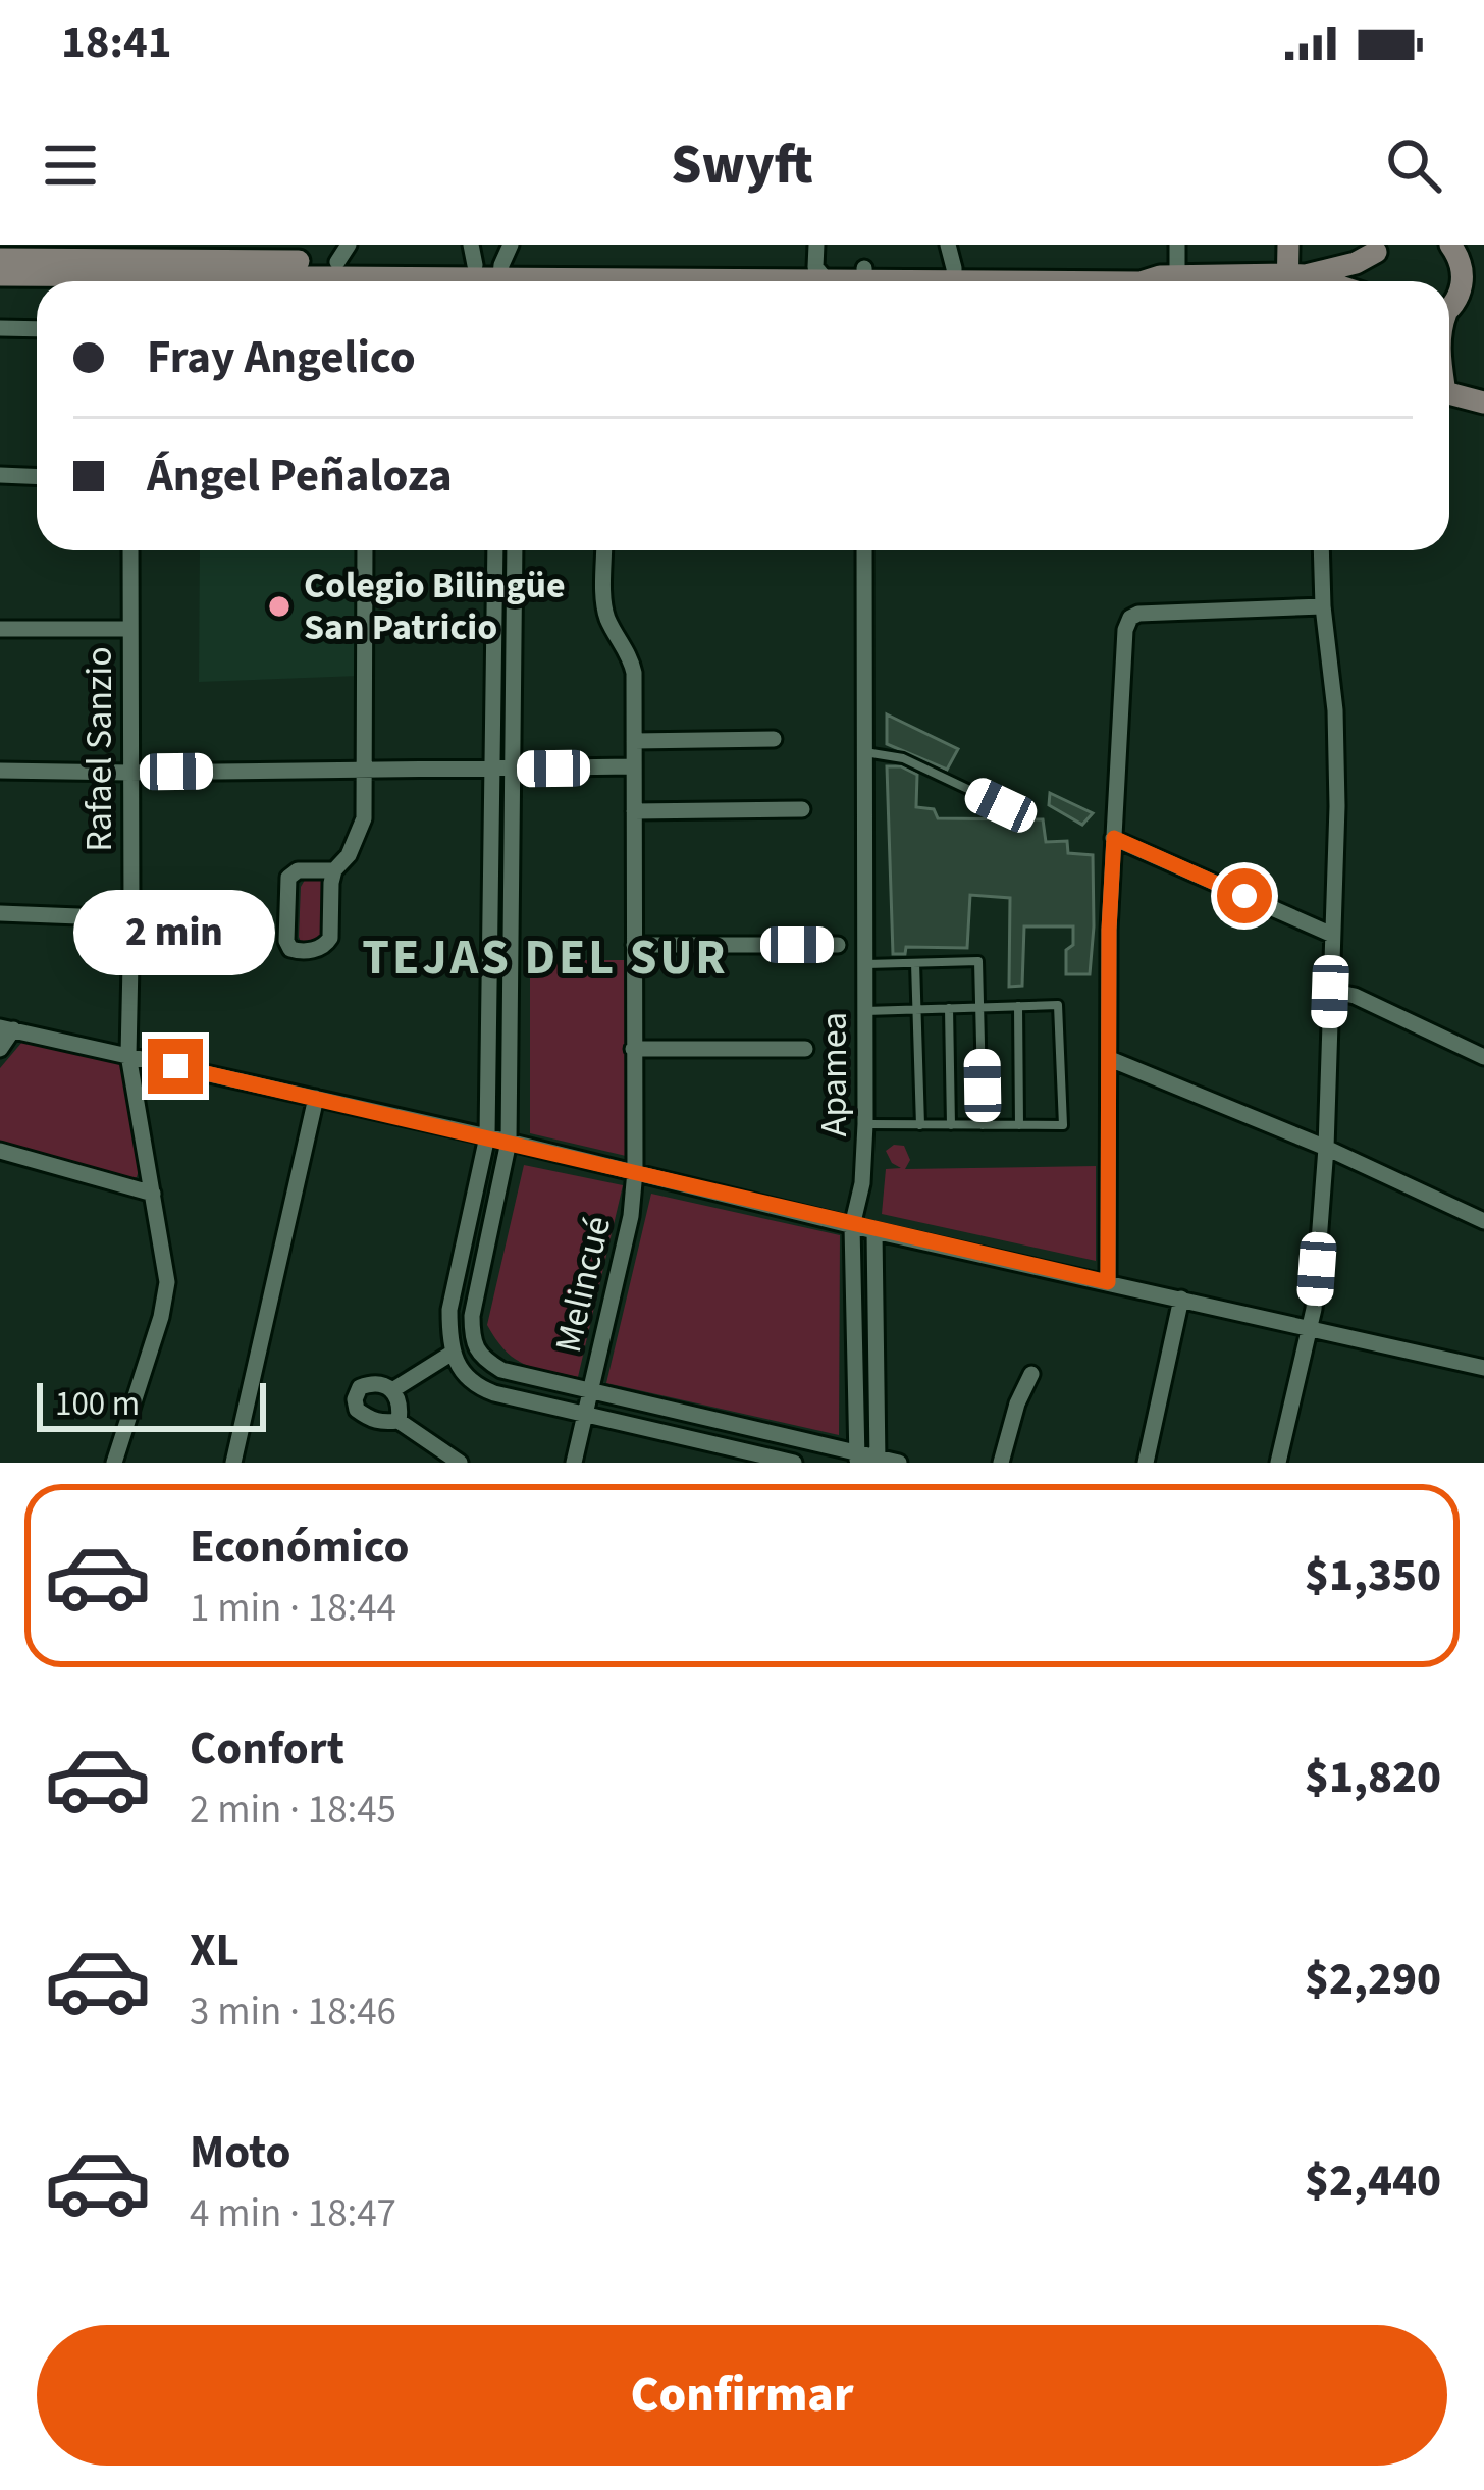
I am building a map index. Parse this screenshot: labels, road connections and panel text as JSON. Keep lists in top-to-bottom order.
{
  "streets": {
    "street": ["Rafael Sanzio", "Apamea", "Melincué"]
  },
  "districts": ["TEJAS DEL SUR"],
  "places": ["Colegio Bilingüe San Patricio"],
  "scale_bar": "100 m",
  "page": {
    "status": "18:41",
    "header": "Swyft",
    "banner": ["Fray Angelico", "Ángel Peñaloza"],
    "bubble": "2 min",
    "scale": "100 m",
    "list": [
      {
        "name": "Económico",
        "note": "1 min · 18:44",
        "value": "$1,350"
      },
      {
        "name": "Confort",
        "note": "2 min · 18:45",
        "value": "$1,820"
      },
      {
        "name": "XL",
        "note": "3 min · 18:46",
        "value": "$2,290"
      },
      {
        "name": "Moto",
        "note": "4 min · 18:47",
        "value": "$2,440"
      }
    ],
    "buttons": "Confirmar"
  }
}
